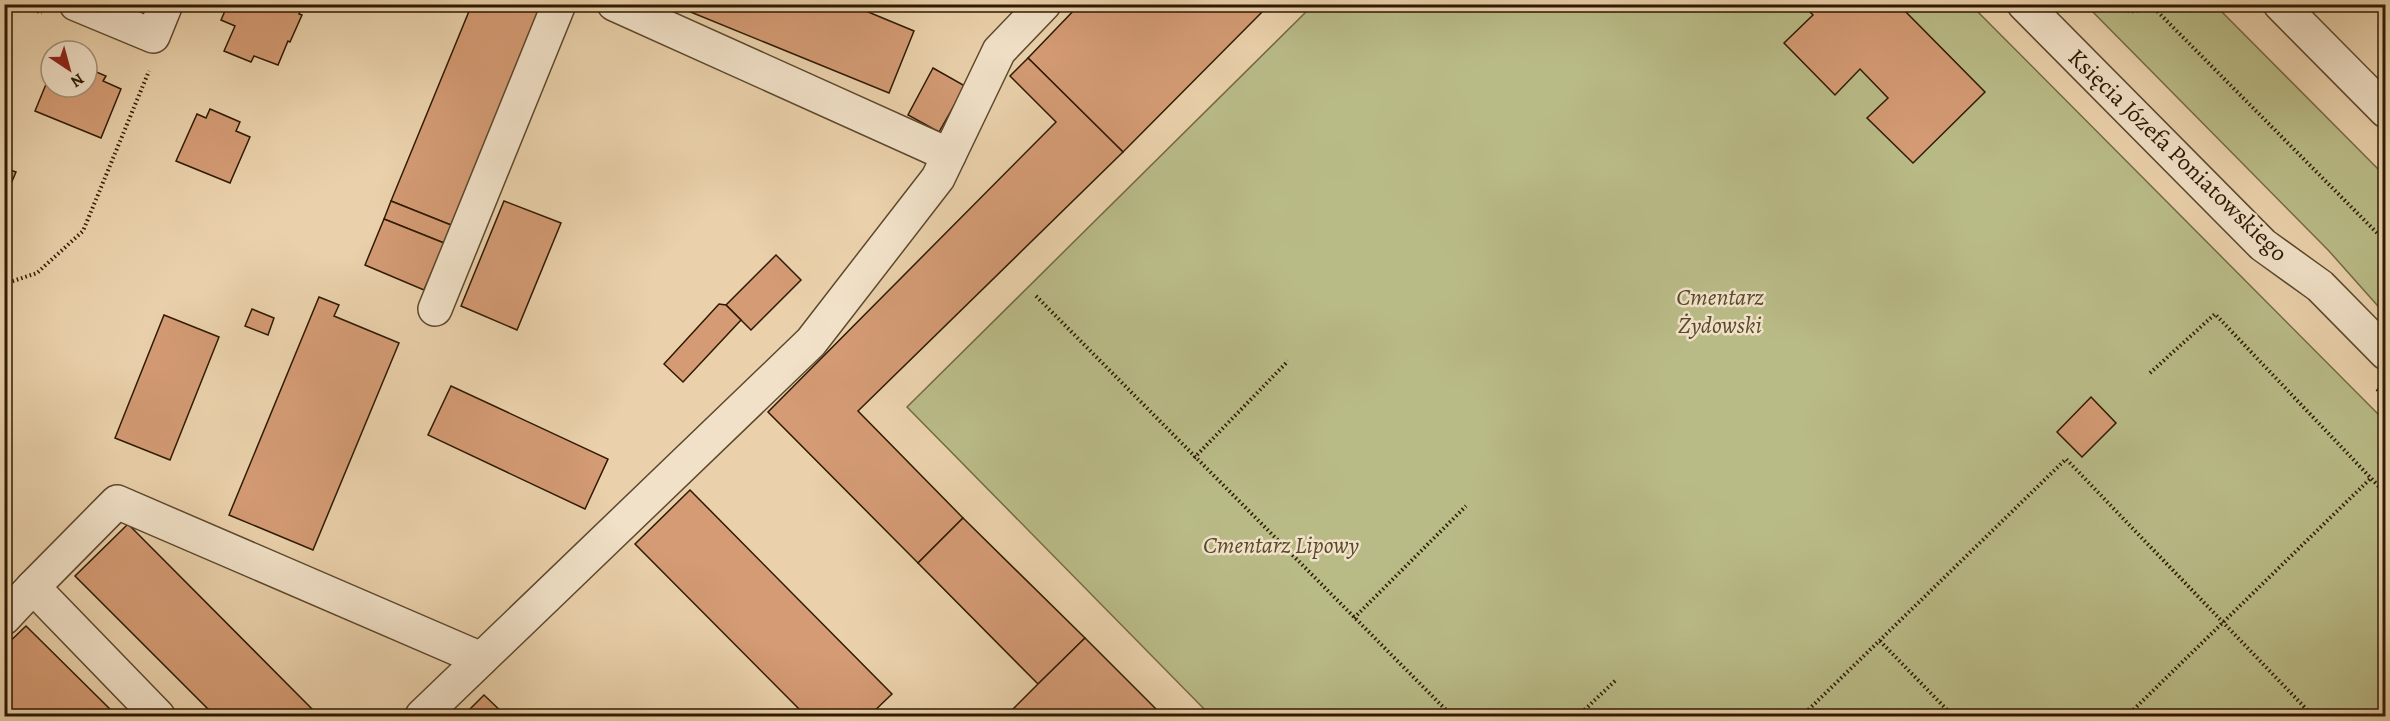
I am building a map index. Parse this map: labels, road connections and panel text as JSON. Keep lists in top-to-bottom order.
{
  "streets": {
    "street": ["Księcia Józefa Poniatowskiego"]
  },
  "parks": ["Cmentarz Żydowski", "Cmentarz Lipowy"],
  "north": "bottom right"
}
